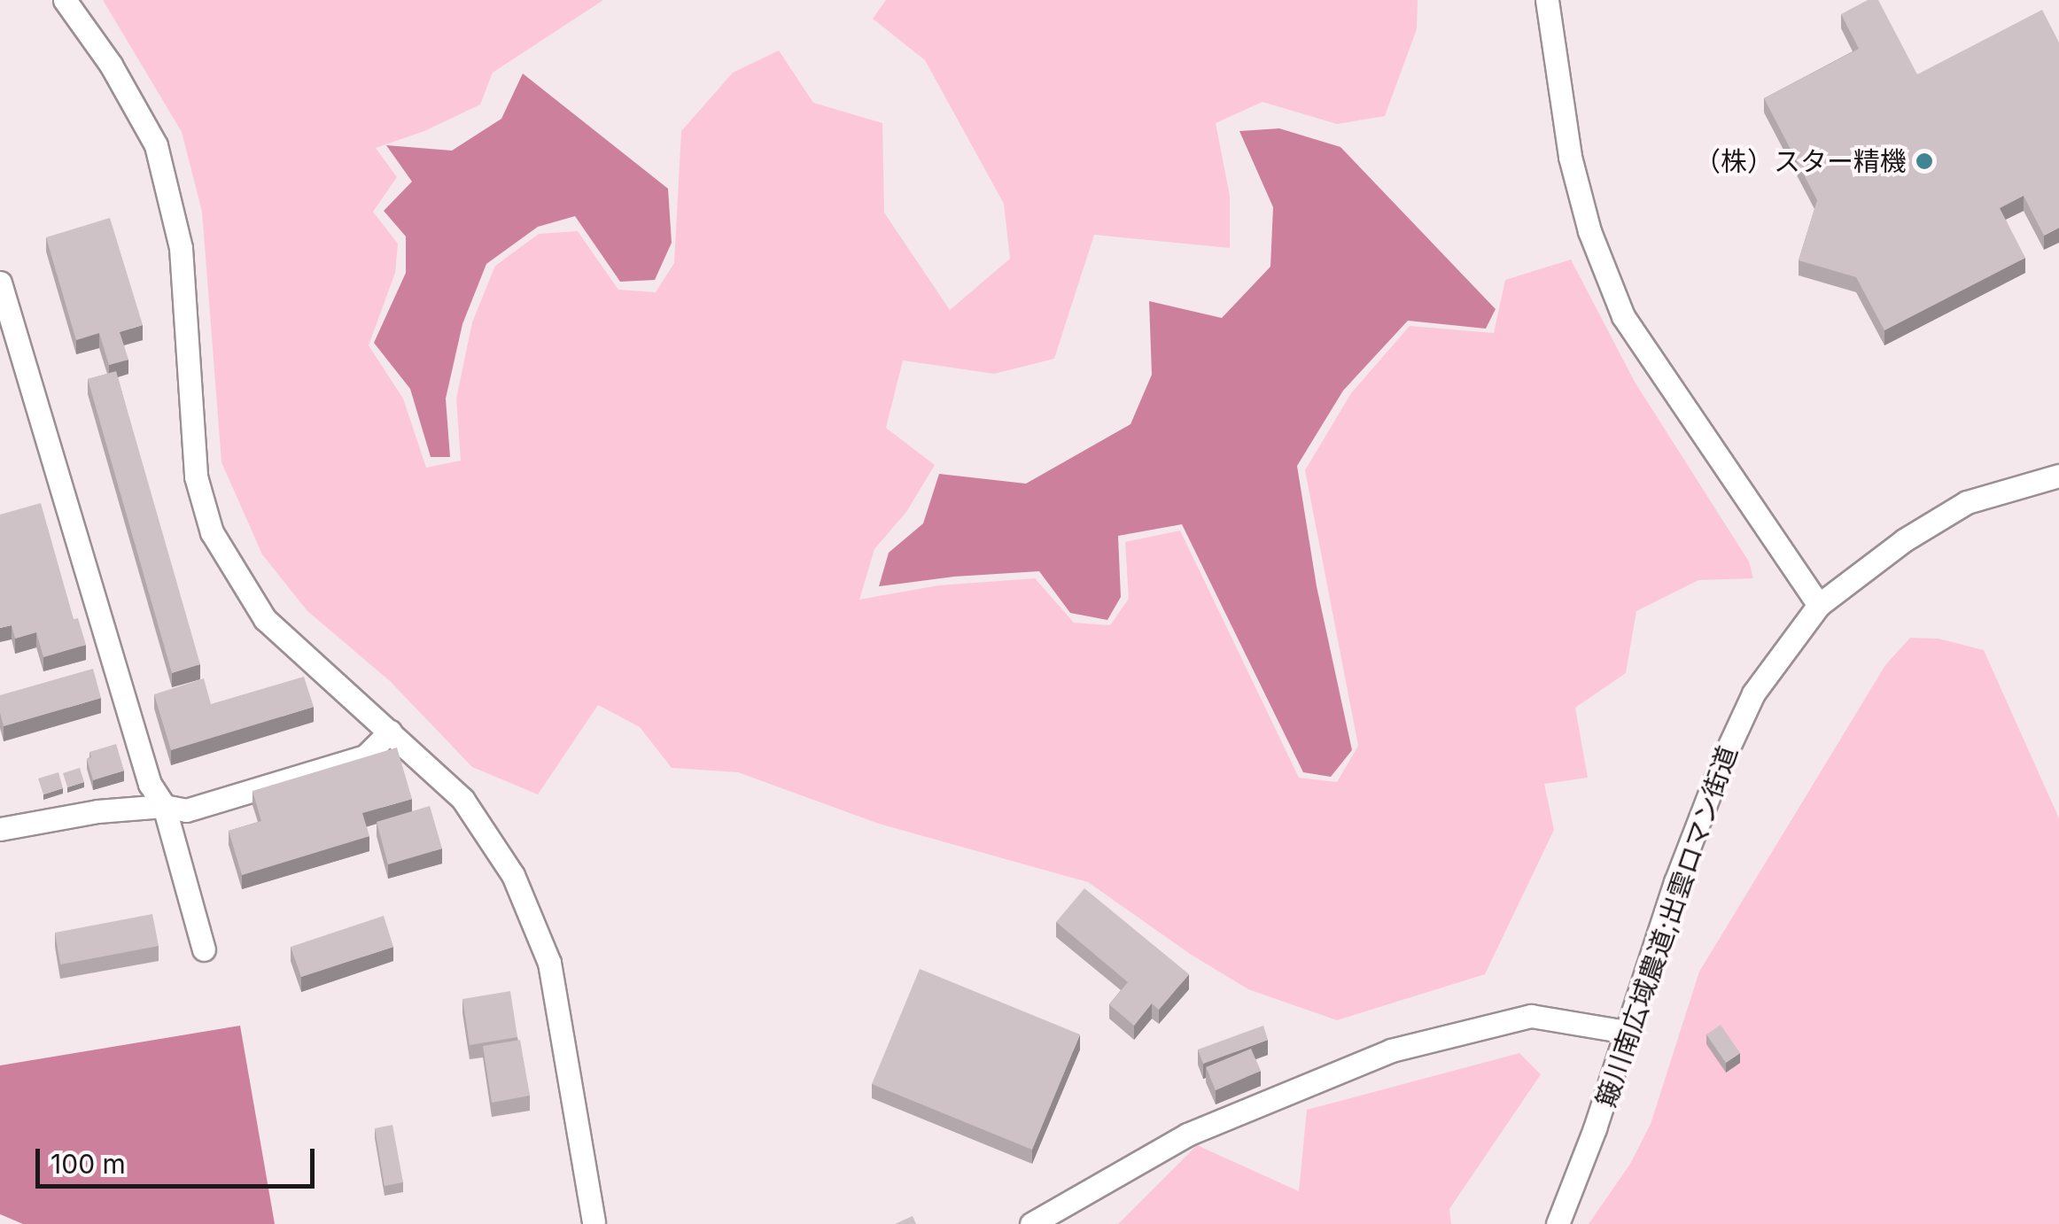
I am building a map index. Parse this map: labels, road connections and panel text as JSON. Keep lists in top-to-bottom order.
{
  "streets": {
    "street": ["簸川南広域農道;出雲ロマン街道"]
  },
  "places": ["（株）スター精機"],
  "scale_bar": "100 m"
}
